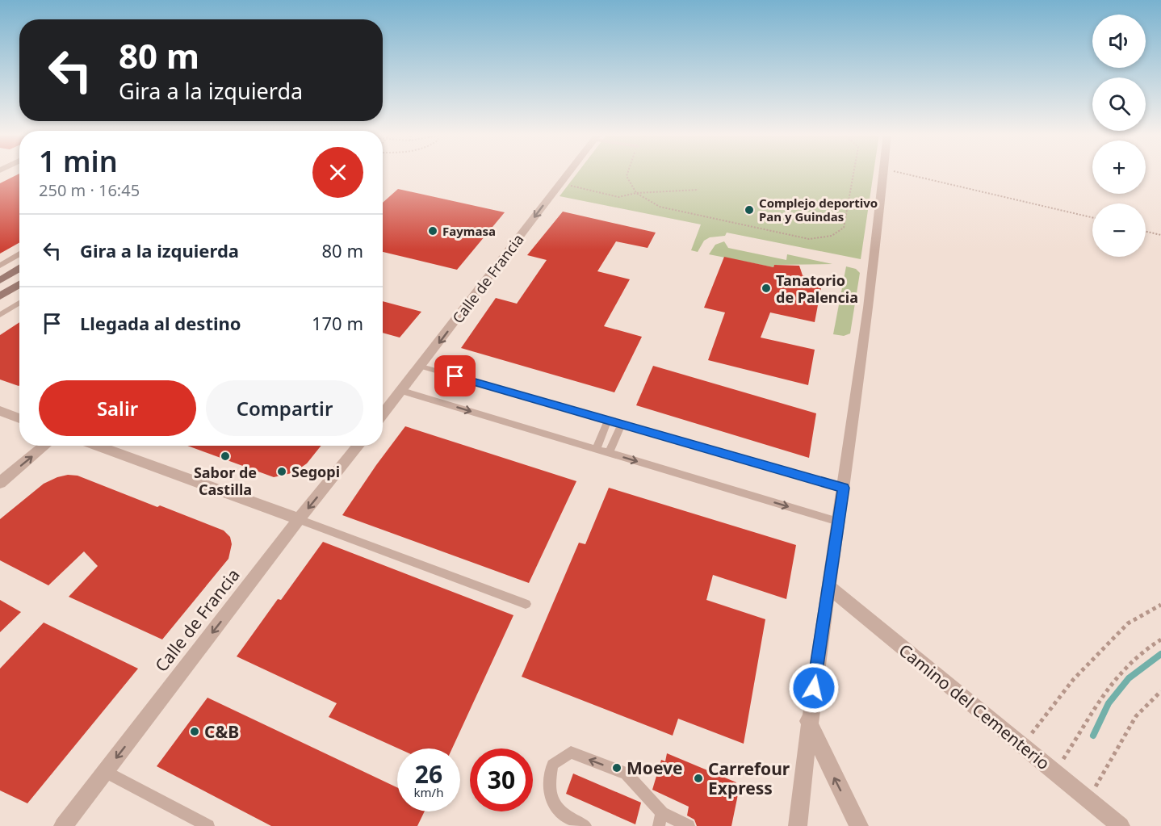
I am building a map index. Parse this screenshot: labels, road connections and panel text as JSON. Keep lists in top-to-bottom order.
{
  "streets": {
    "street": ["Calle de Francia", "Camino del Cementerio"]
  },
  "one_way": ["Calle de Francia"],
  "places": [
    "Complejo deportivo Pan y Guindas",
    "Faymasa",
    "Tanatorio de Palencia",
    "Sabor de Castilla",
    "Segopi",
    "C&B",
    "Moeve",
    "Carrefour Express"
  ],
  "page": {
    "map_buttons": ["+", "−"],
    "turn": ["80 m", "Gira a la izquierda"],
    "heading": ["1 min", "250 m · 16:45"],
    "list": [
      {
        "name": "Gira a la izquierda",
        "value": "80 m"
      },
      {
        "name": "Llegada al destino",
        "value": "170 m"
      }
    ],
    "buttons": ["Salir", "Compartir"],
    "speed": "26 km/h",
    "limit": "30"
  }
}
